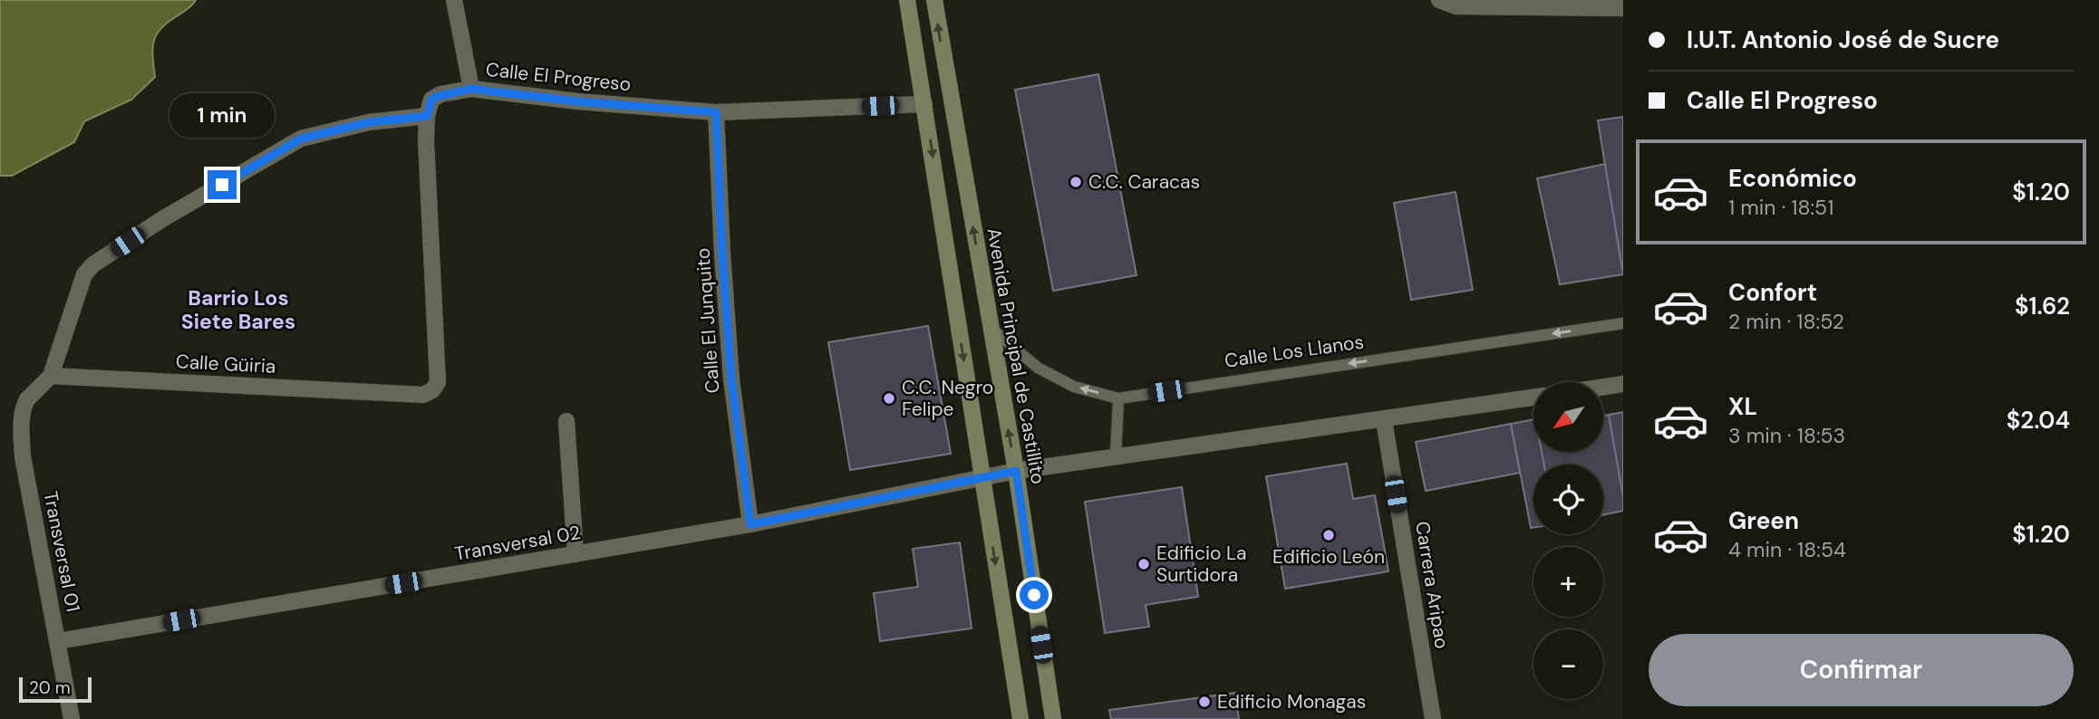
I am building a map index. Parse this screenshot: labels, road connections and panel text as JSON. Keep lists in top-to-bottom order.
{
  "streets": {
    "main road": ["Avenida Principal de Castillito"],
    "street": [
      "Calle El Progreso",
      "Calle El Junquito",
      "Calle Güiria",
      "Transversal 02",
      "Transversal 01",
      "Carrera Aripao"
    ],
    "lane": ["Calle Los Llanos"]
  },
  "crossings": [
    ["Calle El Progreso", "Calle El Junquito"],
    ["Calle El Progreso", "Calle Güiria"],
    ["Calle El Junquito", "Transversal 02"],
    ["Calle Los Llanos", "Avenida Principal de Castillito"],
    ["Calle Güiria", "Transversal 01"],
    ["Transversal 02", "Transversal 01"]
  ],
  "one_way": ["Calle Los Llanos"],
  "districts": ["Barrio Los Siete Bares"],
  "places": [
    "C.C. Caracas",
    "C.C. Negro Felipe",
    "Edificio León",
    "Edificio La Surtidora",
    "Edificio Monagas"
  ],
  "scale_bar": "20 m",
  "north": "bottom left",
  "page": {
    "banner": ["I.U.T. Antonio José de Sucre", "Calle El Progreso"],
    "bubble": "1 min",
    "list": [
      {
        "name": "Económico",
        "note": "1 min · 18:51",
        "value": "$1.20"
      },
      {
        "name": "Confort",
        "note": "2 min · 18:52",
        "value": "$1.62"
      },
      {
        "name": "XL",
        "note": "3 min · 18:53",
        "value": "$2.04"
      },
      {
        "name": "Green",
        "note": "4 min · 18:54",
        "value": "$1.20"
      }
    ],
    "map_buttons": ["+", "−"],
    "buttons": "Confirmar",
    "scale": "20 m"
  }
}
